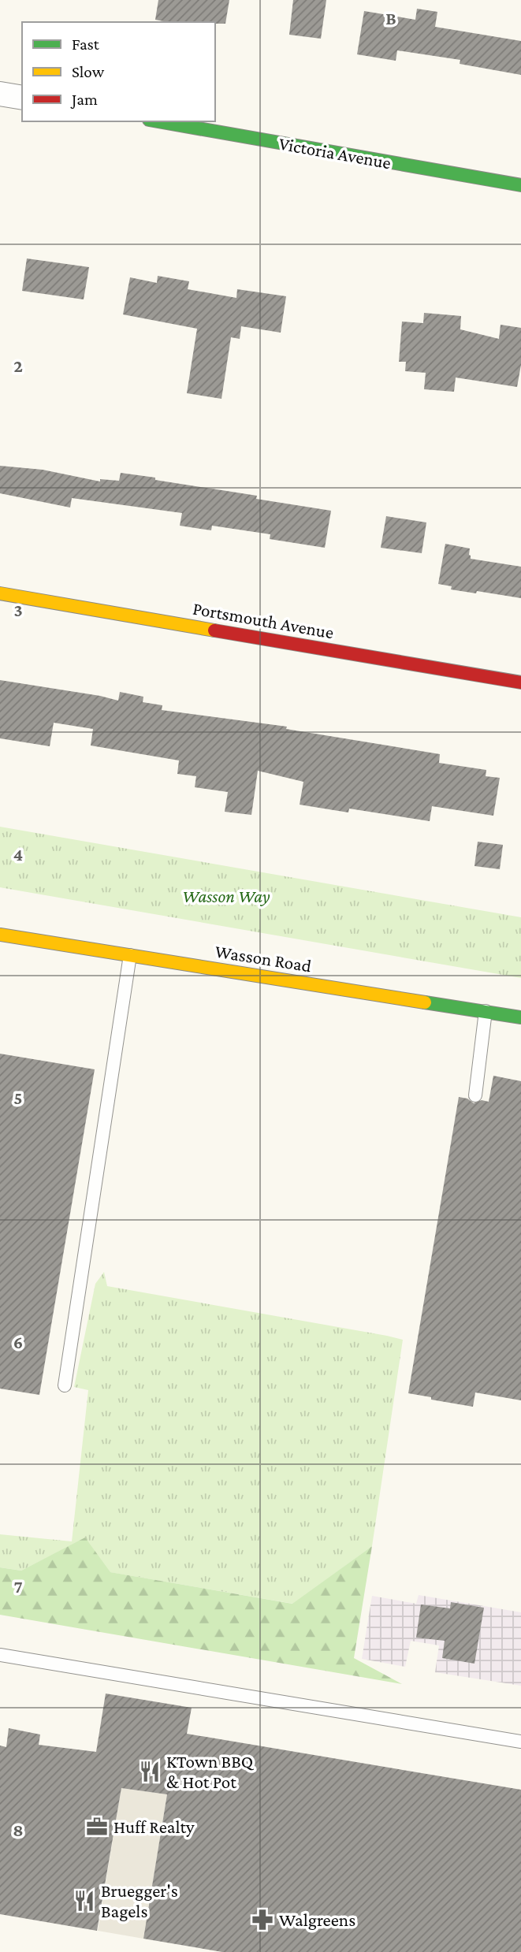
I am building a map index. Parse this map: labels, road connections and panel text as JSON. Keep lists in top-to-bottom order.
{
  "streets": {
    "street": ["Victoria Avenue", "Portsmouth Avenue", "Wasson Road"]
  },
  "parks": ["Wasson Way"],
  "places": {
    "restaurant": ["KTown BBQ & Hot Pot", "Bruegger's Bagels"],
    "office": ["Huff Realty"],
    "pharmacy": ["Walgreens"]
  },
  "legend": ["Fast", "Slow", "Jam"],
  "grid": {
    "columns": ["B"],
    "rows": [
      "2",
      "3",
      "4",
      "5",
      "6",
      "7",
      "8"
    ]
  }
}
